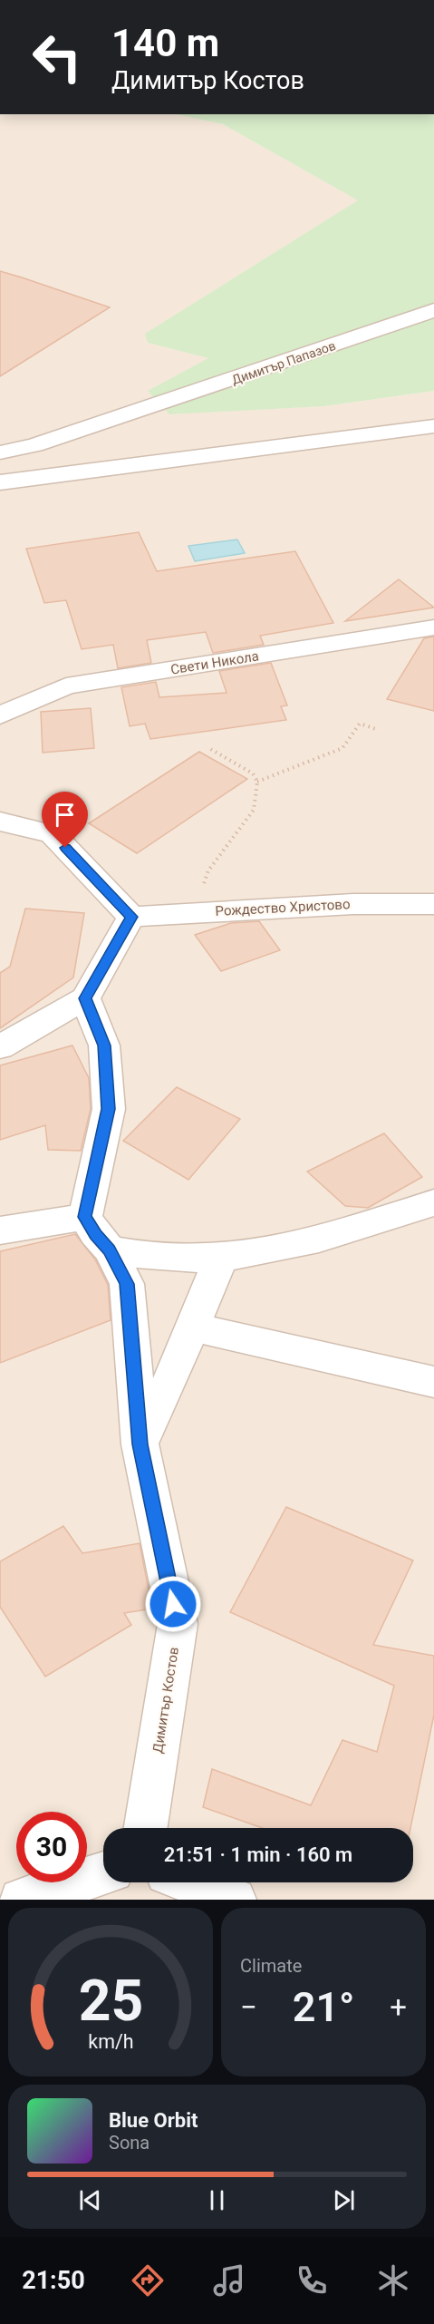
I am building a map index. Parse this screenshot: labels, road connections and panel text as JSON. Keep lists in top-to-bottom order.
{
  "streets": {
    "street": [
      "Димитър Папазов",
      "Свети Никола",
      "Рождество Христово",
      "Димитър Костов"
    ]
  },
  "page": {
    "turn": ["140 m", "Димитър Костов"],
    "limit": "30",
    "trip": "21:51 · 1 min · 160 m",
    "tile": "Climate",
    "heat": ["−", "21°", "+"],
    "song": ["Blue Orbit", "Sona"],
    "tabs": "21:50",
    "gauge": ["25", "km/h"]
  }
}
